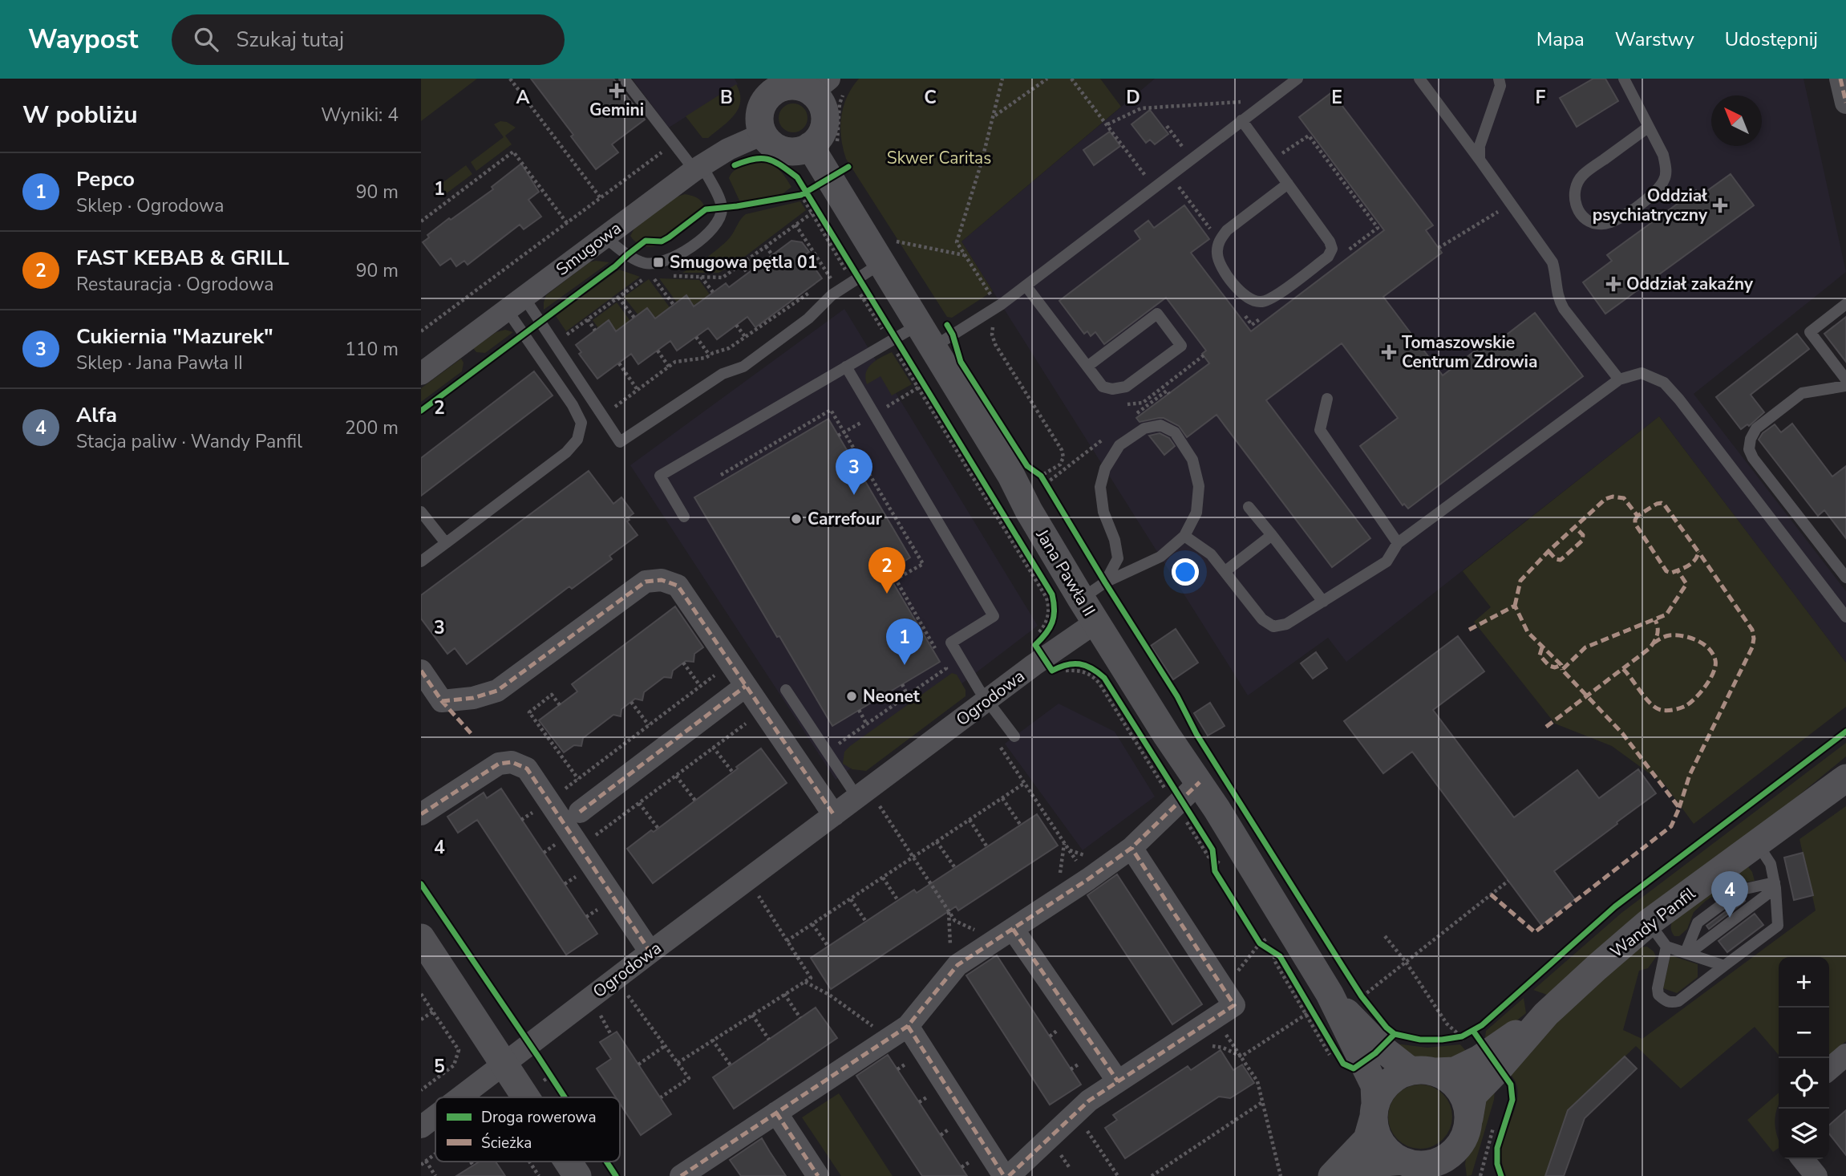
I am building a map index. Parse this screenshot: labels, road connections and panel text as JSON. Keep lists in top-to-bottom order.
{
  "streets": {
    "street": [
      "Smugowa",
      "Jana Pawła II",
      "Ogrodowa",
      "Wandy Panfil"
    ]
  },
  "crossings": [
    ["Jana Pawła II", "Ogrodowa"],
    ["Jana Pawła II", "Wandy Panfil"]
  ],
  "parks": ["Skwer Caritas"],
  "places": {
    "health": [
      "Gemini",
      "Oddział psychiatryczny",
      "Oddział zakaźny",
      "Tomaszowskie Centrum Zdrowia"
    ],
    "transit": ["Smugowa pętla 01"],
    "other": ["Carrefour", "Neonet"]
  },
  "legend": ["Droga rowerowa", "Ścieżka"],
  "north": "top left",
  "page": {
    "header": "Waypost",
    "search": "Szukaj tutaj",
    "nav": ["Mapa", "Warstwy", "Udostępnij"],
    "heading": ["W pobliżu", "Wyniki: 4"],
    "list": [
      {
        "mark": "1",
        "name": "Pepco",
        "note": "Sklep · Ogrodowa",
        "value": "90 m"
      },
      {
        "mark": "2",
        "name": "FAST KEBAB & GRILL",
        "note": "Restauracja · Ogrodowa",
        "value": "90 m"
      },
      {
        "mark": "3",
        "name": "Cukiernia \"Mazurek\"",
        "note": "Sklep · Jana Pawła II",
        "value": "110 m"
      },
      {
        "mark": "4",
        "name": "Alfa",
        "note": "Stacja paliw · Wandy Panfil",
        "value": "200 m"
      }
    ],
    "pins": [
      "3",
      "2",
      "1",
      "4"
    ],
    "map_buttons": ["+", "−"]
  },
  "grid": {
    "columns": [
      "A",
      "B",
      "C",
      "D",
      "E",
      "F"
    ],
    "rows": [
      "1",
      "2",
      "3",
      "4",
      "5"
    ]
  }
}
